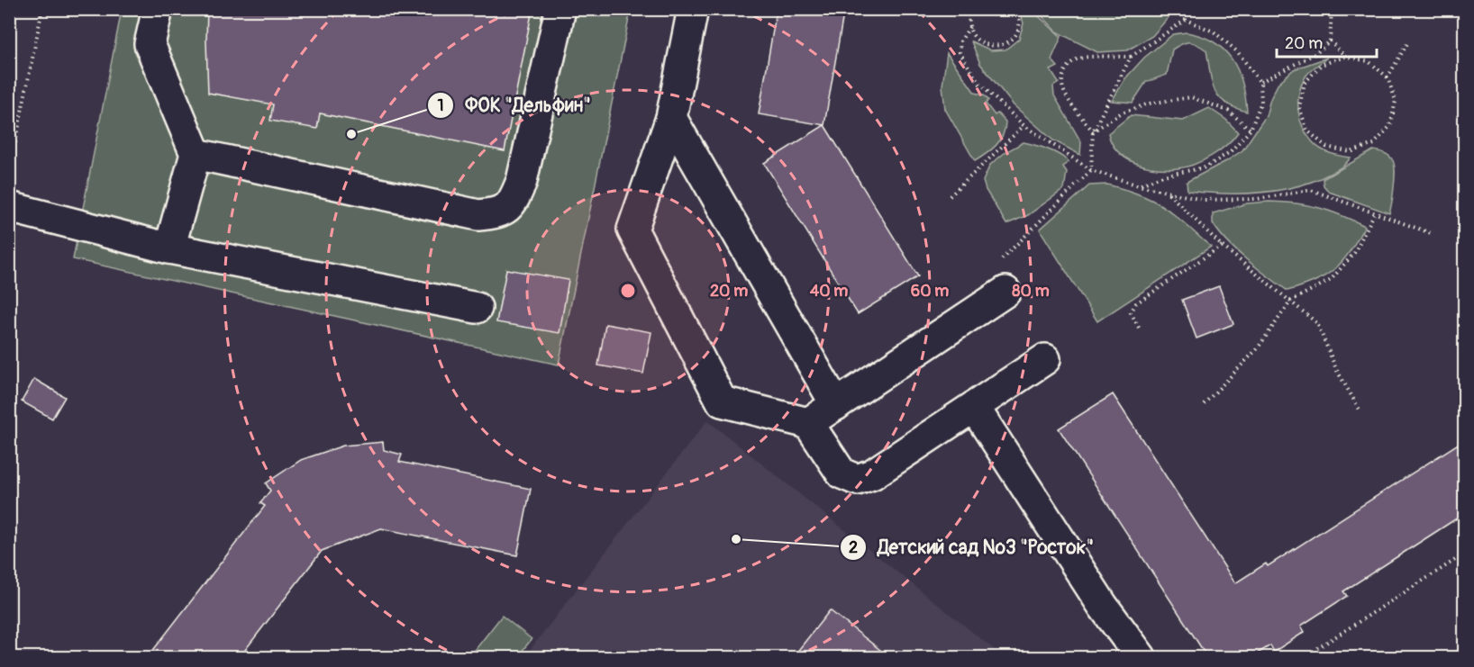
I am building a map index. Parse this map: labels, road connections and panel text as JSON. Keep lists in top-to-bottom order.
{
  "places": ["ФОК \"Дельфин\"", "Детский сад №3 \"Росток\""],
  "scale_bar": "20 m",
  "rings": [
    "20 m",
    "40 m",
    "60 m",
    "80 m"
  ]
}
